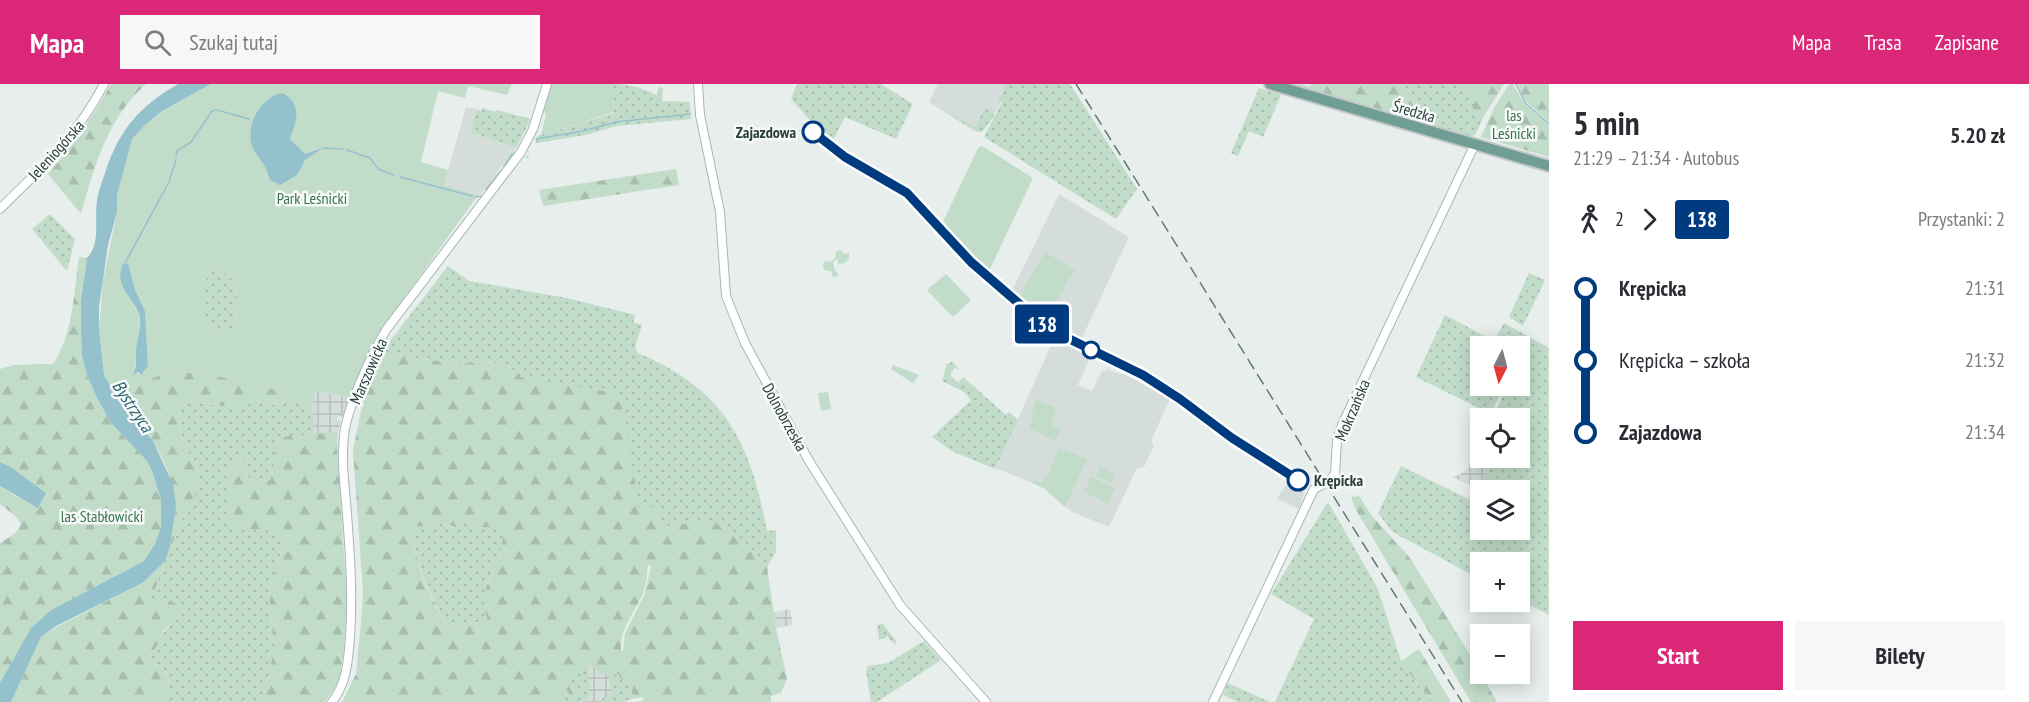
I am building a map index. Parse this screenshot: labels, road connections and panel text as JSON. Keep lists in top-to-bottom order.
{
  "streets": {
    "main road": ["Średzka"],
    "street": [
      "Jeleniogórska",
      "Marszowicka",
      "Mokrzańska",
      "Dolnobrzeska"
    ]
  },
  "crossings": [
    ["Średzka", "Mokrzańska"]
  ],
  "water": ["Bystrzyca"],
  "parks": ["las Leśnicki", "Park Leśnicki", "las Stabłowicki"],
  "places": ["Zajazdowa", "Krępicka"],
  "lines": ["bus line 138"],
  "north": "bottom",
  "page": {
    "header": "Mapa",
    "search": "Szukaj tutaj",
    "nav": ["Mapa", "Trasa", "Zapisane"],
    "on_map": "138",
    "heading": ["5 min", "21:29 – 21:34 · Autobus", "5.20 zł"],
    "legs": ["2", "138", "Przystanki: 2"],
    "list": [
      {
        "name": "Krępicka",
        "value": "21:31"
      },
      {
        "name": "Krępicka – szkoła",
        "value": "21:32"
      },
      {
        "name": "Zajazdowa",
        "value": "21:34"
      }
    ],
    "map_buttons": ["+", "−"],
    "buttons": ["Start", "Bilety"]
  }
}
